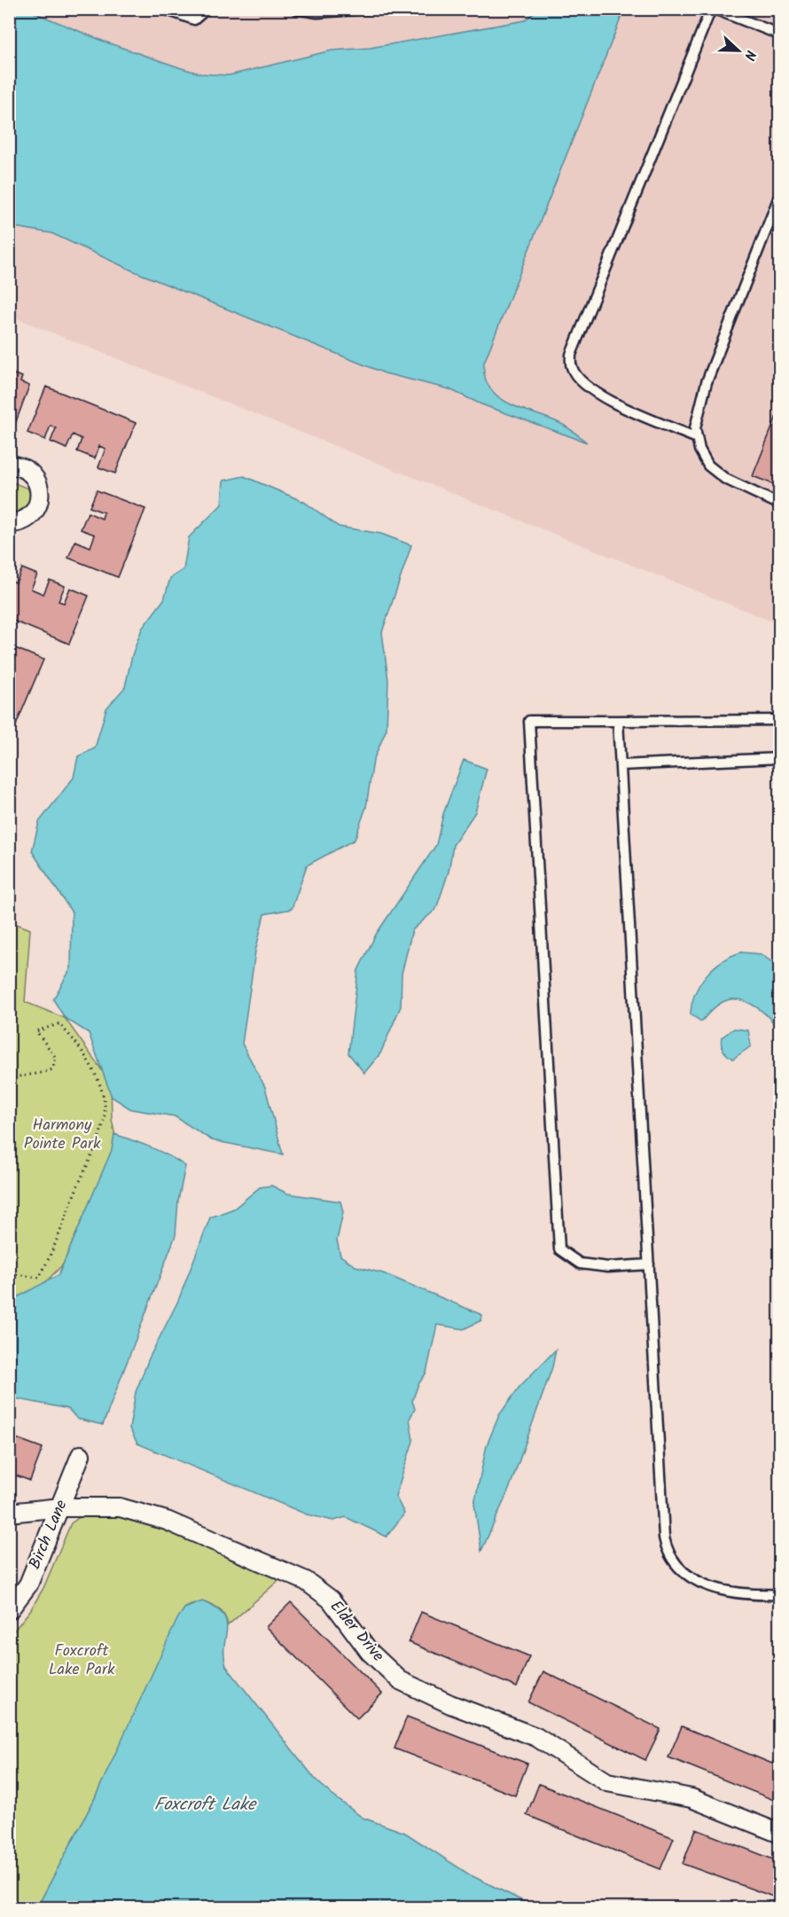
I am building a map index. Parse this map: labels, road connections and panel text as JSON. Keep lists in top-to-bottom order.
{
  "streets": {
    "street": ["Birch Lane", "Elder Drive"]
  },
  "crossings": [
    ["Birch Lane", "Elder Drive"]
  ],
  "water": ["Foxcroft Lake"],
  "parks": ["Harmony Pointe Park", "Foxcroft Lake Park"],
  "north": "right"
}
